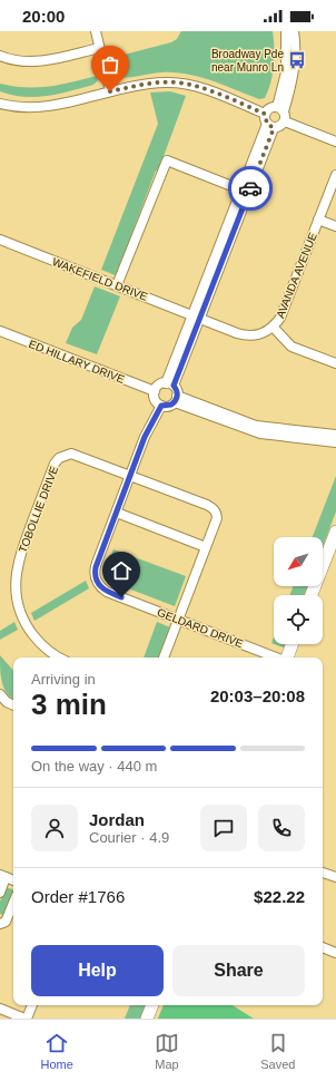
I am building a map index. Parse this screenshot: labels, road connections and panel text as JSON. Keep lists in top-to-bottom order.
{
  "streets": {
    "street": [
      "AVANDA AVENUE",
      "WAKEFIELD DRIVE",
      "ED HILLARY DRIVE",
      "TOBOLLIE DRIVE",
      "GELDARD DRIVE"
    ]
  },
  "crossings": [
    ["AVANDA AVENUE", "WAKEFIELD DRIVE"],
    ["ED HILLARY DRIVE", "GELDARD DRIVE"],
    ["TOBOLLIE DRIVE", "GELDARD DRIVE"]
  ],
  "places": {
    "bus stop": ["Broadway Pde near Munro Ln"]
  },
  "north": "bottom left",
  "page": {
    "status": "20:00",
    "heading": ["3 min", "Arriving in", "20:03–20:08"],
    "panel": [
      "Jordan",
      "Courier · 4.9",
      "Order #1766",
      "$22.22"
    ],
    "bar": "On the way · 440 m",
    "buttons": ["Help", "Share"],
    "tabs": ["Home", "Map", "Saved"]
  }
}
